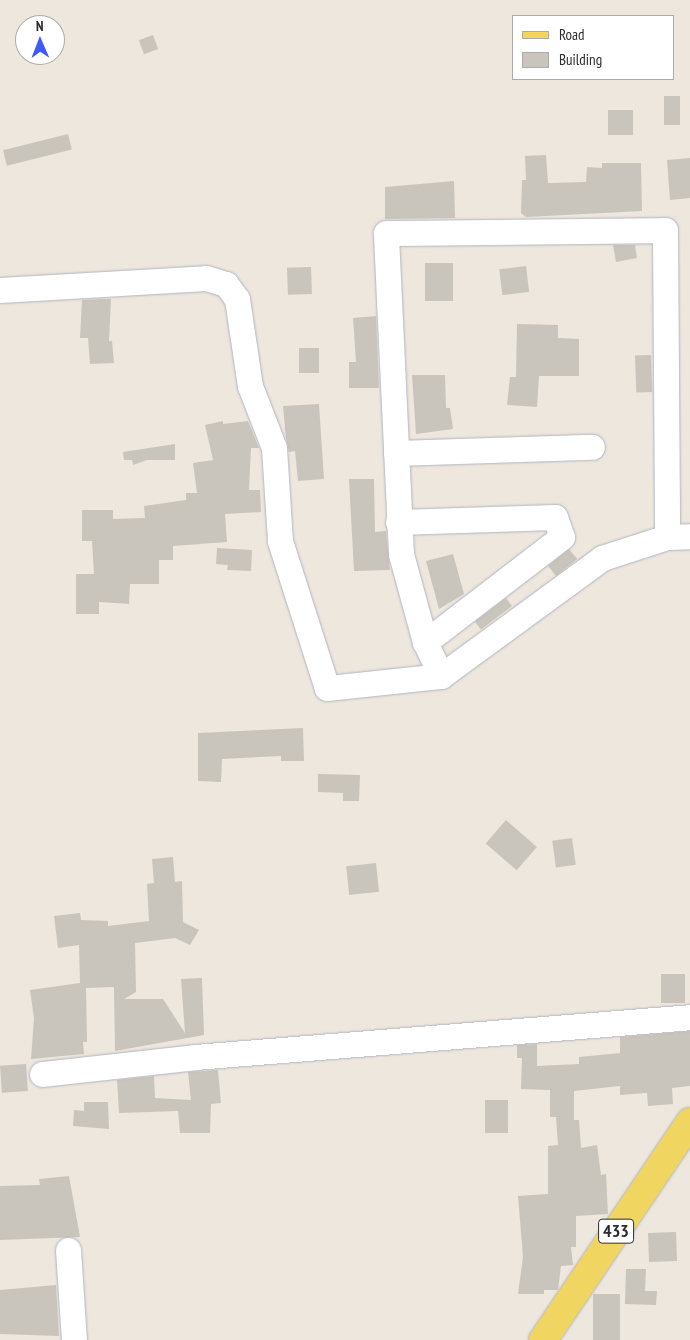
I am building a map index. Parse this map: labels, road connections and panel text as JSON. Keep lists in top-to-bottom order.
{
  "streets": {
    "main road": ["433"]
  },
  "legend": ["Road", "Building"],
  "north": "top"
}
